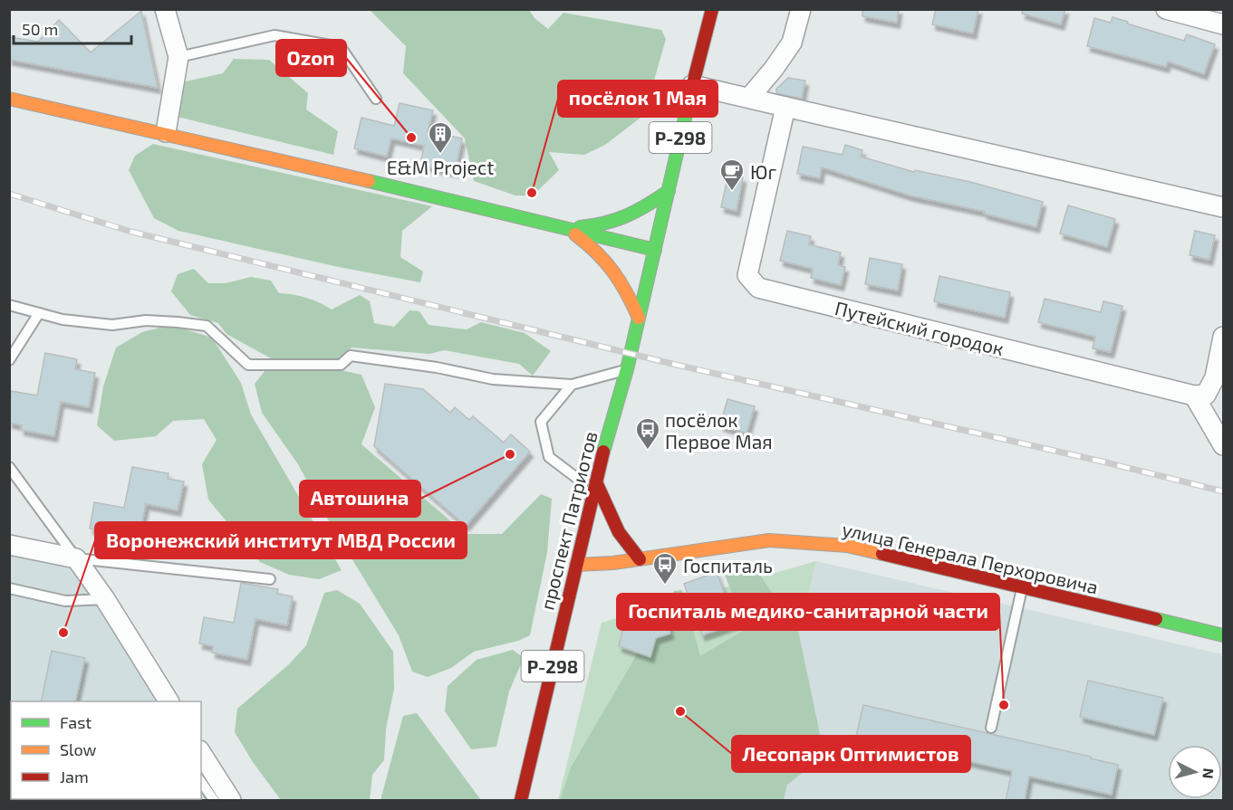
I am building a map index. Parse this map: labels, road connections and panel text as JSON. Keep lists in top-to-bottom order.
{
  "streets": {
    "main road": ["Р-298", "проспект Патриотов", "улица Генерала Перхоровича"],
    "street": ["Путейский городок"]
  },
  "crossings": [
    ["Р-298", "проспект Патриотов"],
    ["проспект Патриотов", "улица Генерала Перхоровича"]
  ],
  "places": {
    "other": [
      "Ozon",
      "посёлок 1 Мая",
      "Автошина",
      "Воронежский институт МВД России",
      "Госпиталь медико-санитарной части",
      "Лесопарк Оптимистов"
    ],
    "building": ["E&M Project"],
    "cafe": ["Юг"],
    "bus stop": ["посёлок Первое Мая", "Госпиталь"]
  },
  "legend": ["Fast", "Slow", "Jam"],
  "scale_bar": "50 m",
  "north": "right"
}
